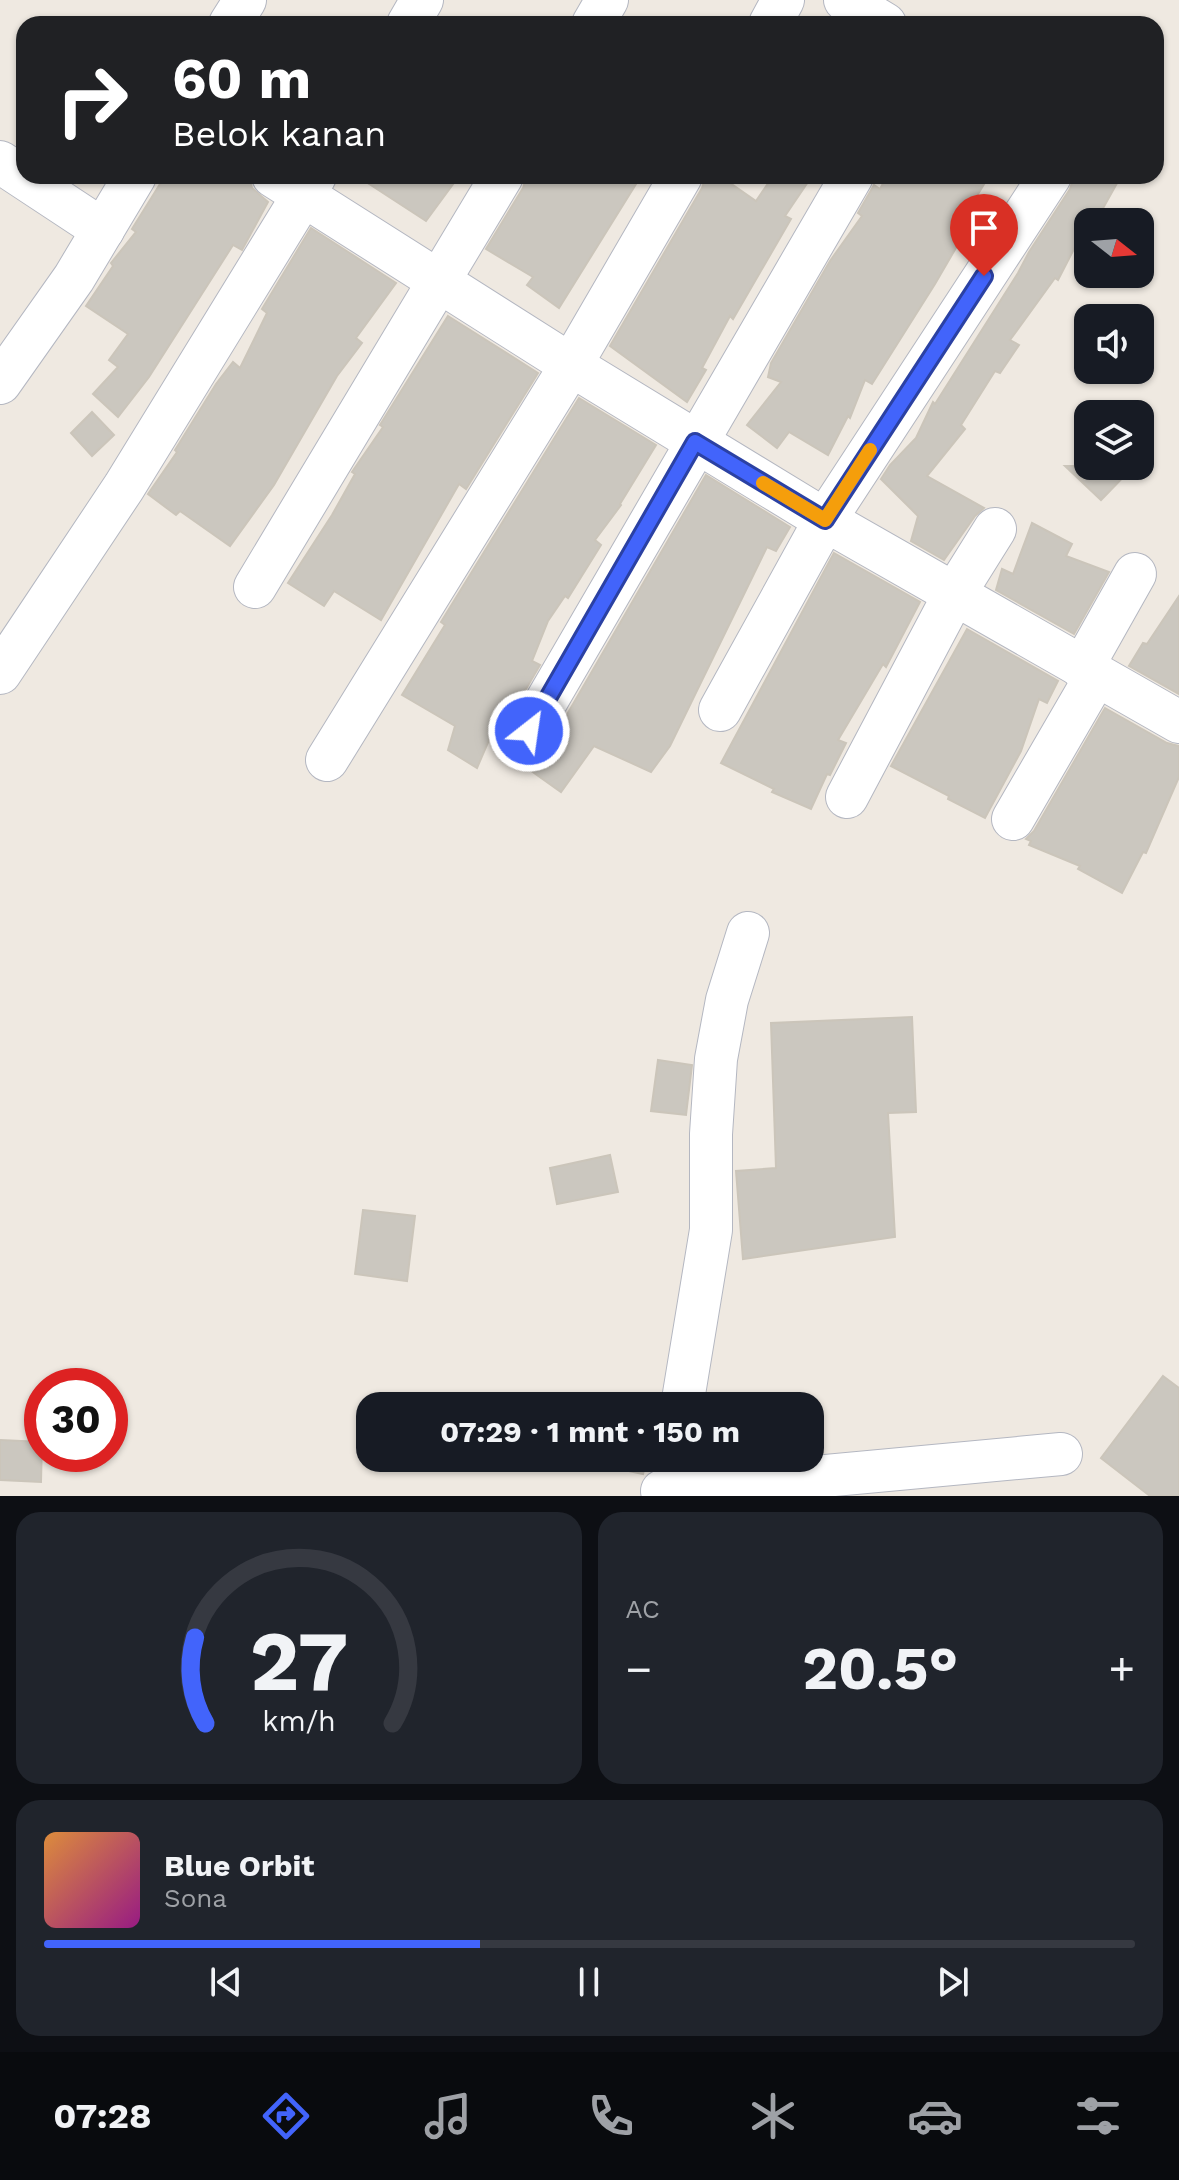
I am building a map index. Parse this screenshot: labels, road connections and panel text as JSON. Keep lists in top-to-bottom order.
{
  "north": "right",
  "page": {
    "turn": ["60 m", "Belok kanan"],
    "limit": "30",
    "trip": "07:29 · 1 mnt · 150 m",
    "tile": "AC",
    "heat": ["−", "20.5°", "+"],
    "song": ["Blue Orbit", "Sona"],
    "tabs": "07:28",
    "gauge": ["27", "km/h"]
  }
}
